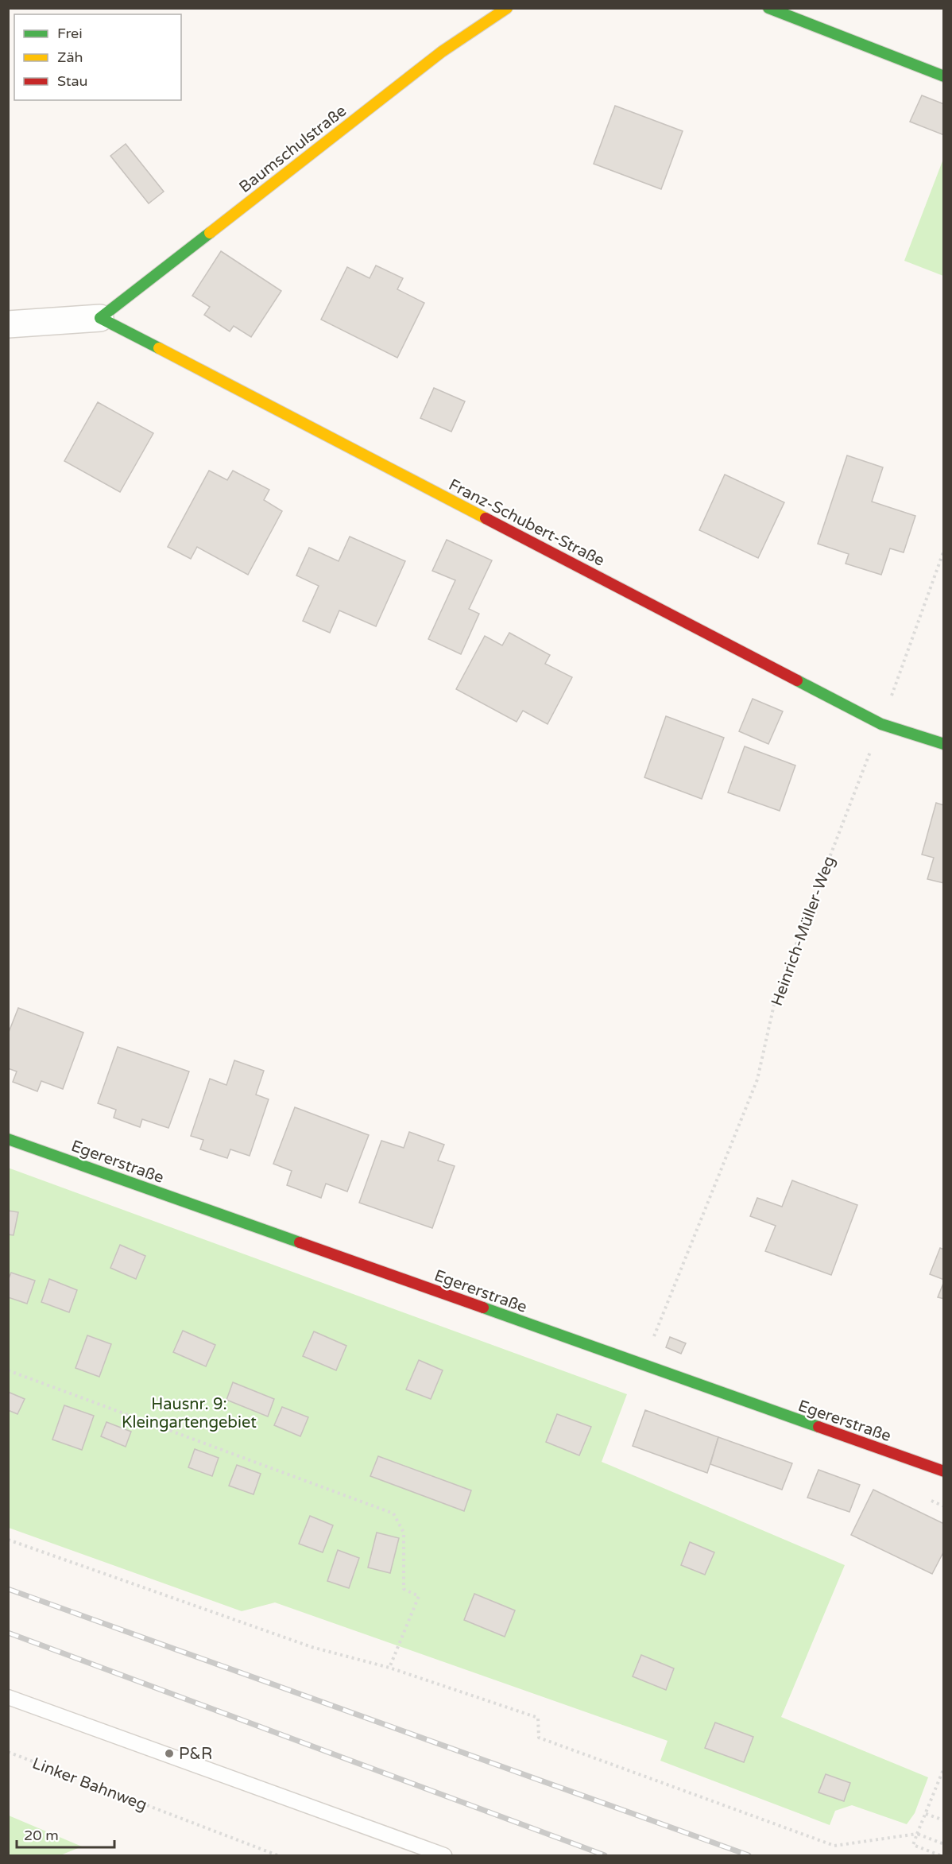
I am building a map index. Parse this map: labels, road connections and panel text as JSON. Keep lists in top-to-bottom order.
{
  "streets": {
    "street": ["Baumschulstraße", "Franz-Schubert-Straße", "Egererstraße"],
    "path": ["Heinrich-Müller-Weg", "Linker Bahnweg"]
  },
  "crossings": [
    ["Baumschulstraße", "Franz-Schubert-Straße"],
    ["Franz-Schubert-Straße", "Heinrich-Müller-Weg"],
    ["Heinrich-Müller-Weg", "Egererstraße"]
  ],
  "parks": ["Hausnr. 9: Kleingartengebiet"],
  "places": ["P&R"],
  "legend": ["Frei", "Zäh", "Stau"],
  "scale_bar": "20 m"
}
